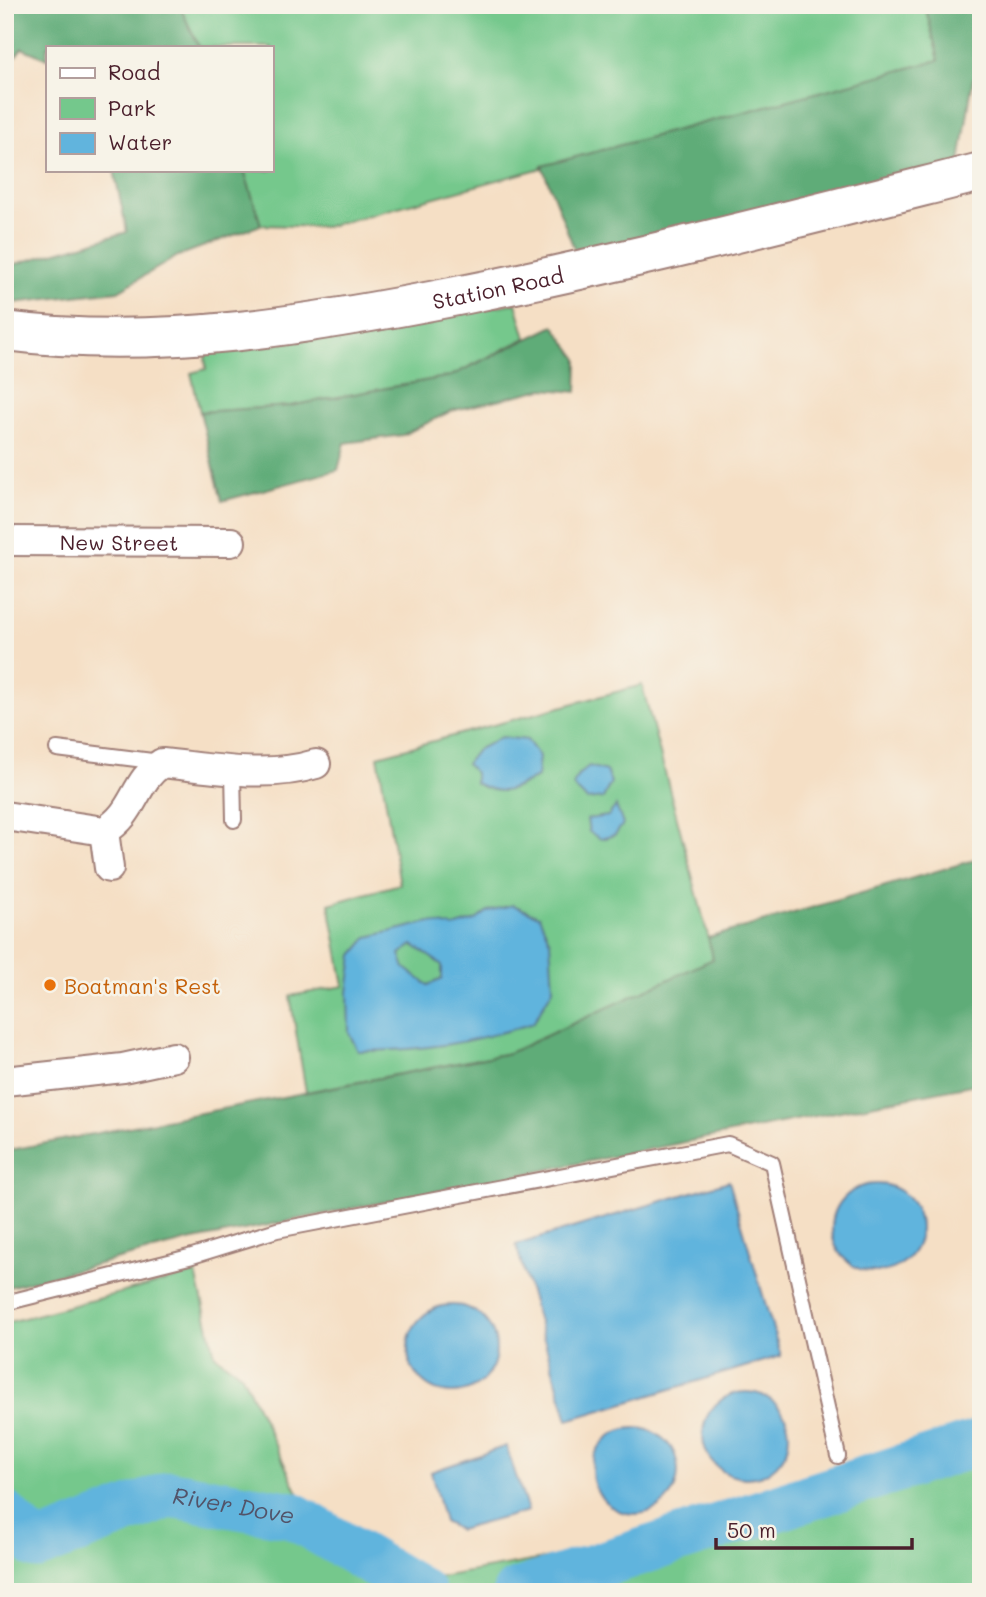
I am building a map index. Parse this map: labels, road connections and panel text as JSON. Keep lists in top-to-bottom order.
{
  "streets": {
    "street": ["Station Road", "New Street"]
  },
  "water": ["River Dove"],
  "places": ["Boatman's Rest"],
  "legend": ["Road", "Park", "Water"],
  "scale_bar": "50 m"
}
